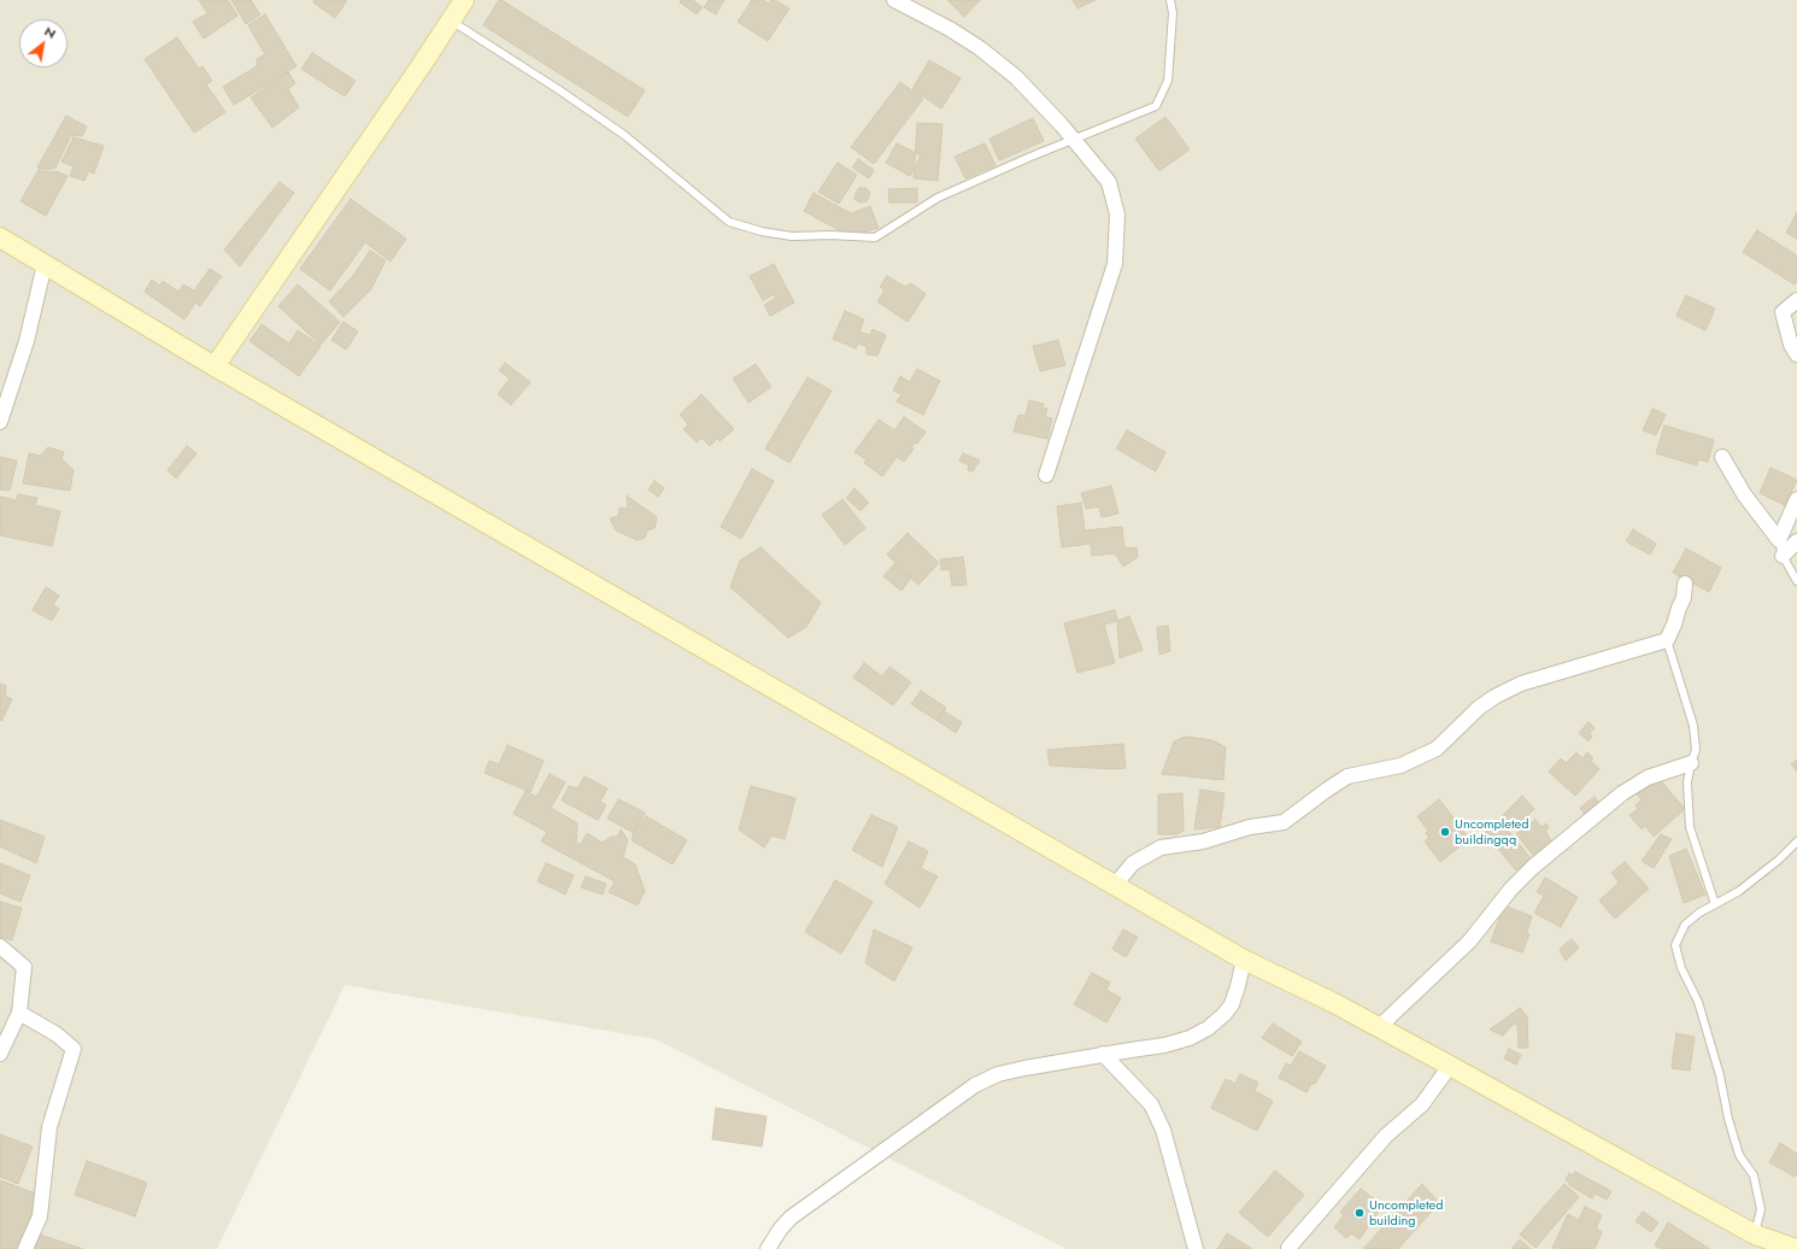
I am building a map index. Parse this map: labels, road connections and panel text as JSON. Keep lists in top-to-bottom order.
{
  "places": ["Uncompleted buildingqq", "Uncompleted building"],
  "north": "top right"
}
